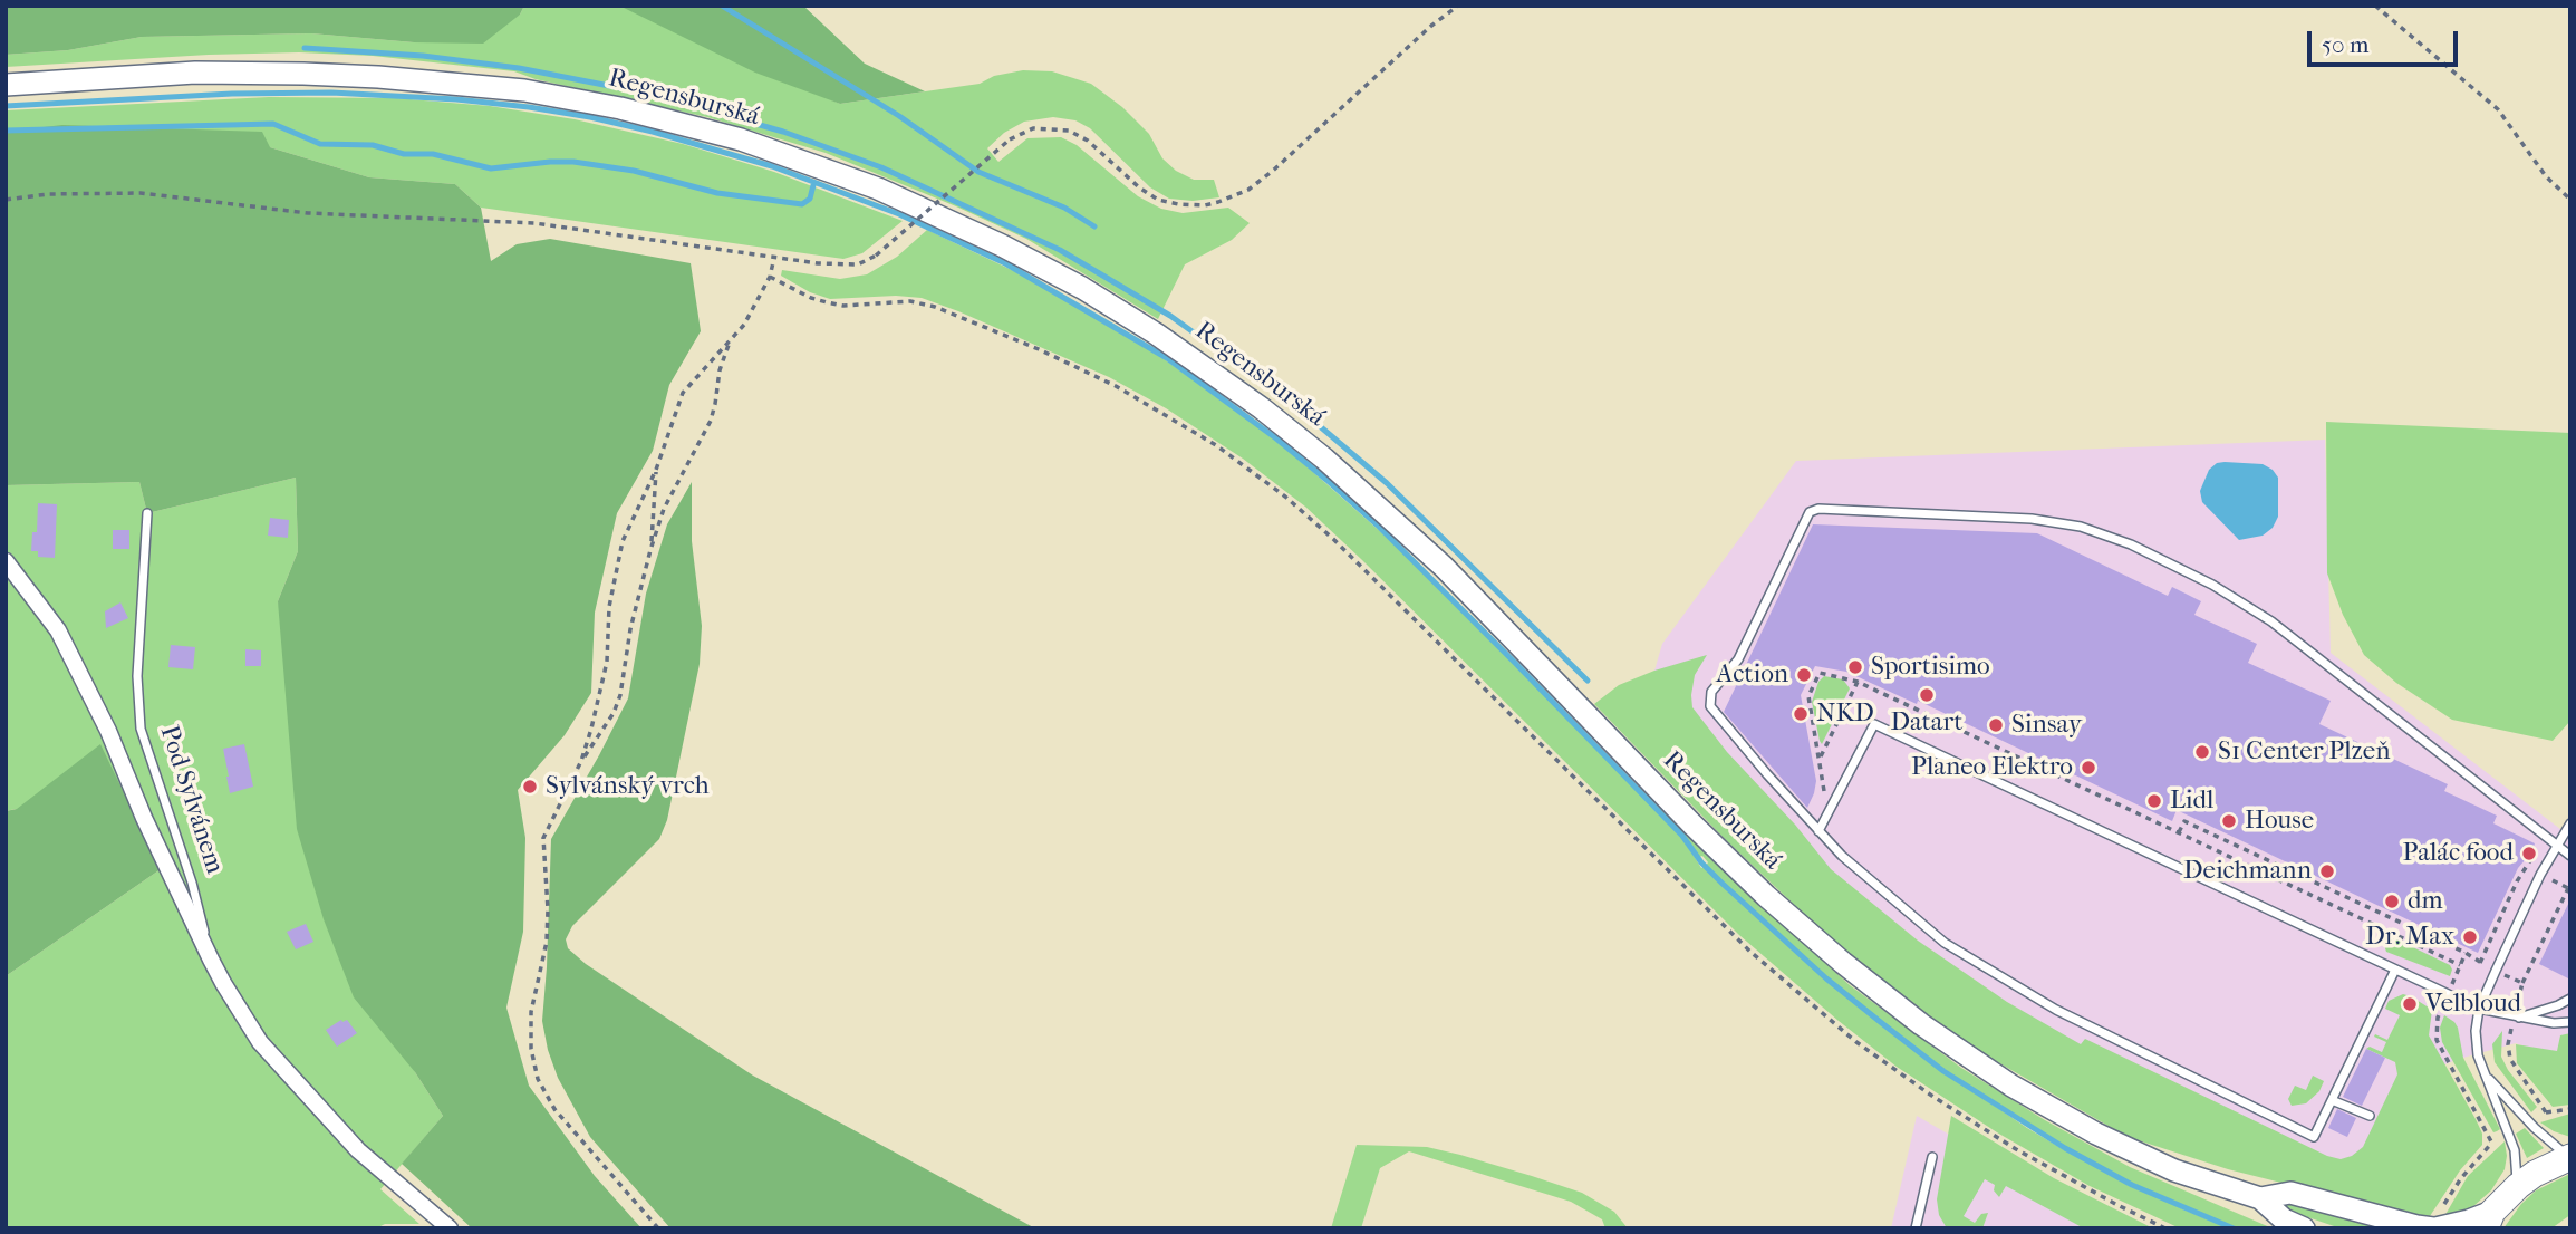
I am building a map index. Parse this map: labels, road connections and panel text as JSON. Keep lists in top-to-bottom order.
{
  "streets": {
    "main road": ["Regensburská"],
    "street": ["Pod Sylvánem"]
  },
  "places": [
    "Sportisimo",
    "Action",
    "Datart",
    "NKD",
    "Sinsay",
    "S1 Center Plzeň",
    "Planeo Elektro",
    "Sylvánský vrch",
    "Lidl",
    "House",
    "Palác food",
    "Deichmann",
    "dm",
    "Dr. Max",
    "Velbloud"
  ],
  "scale_bar": "50 m"
}
